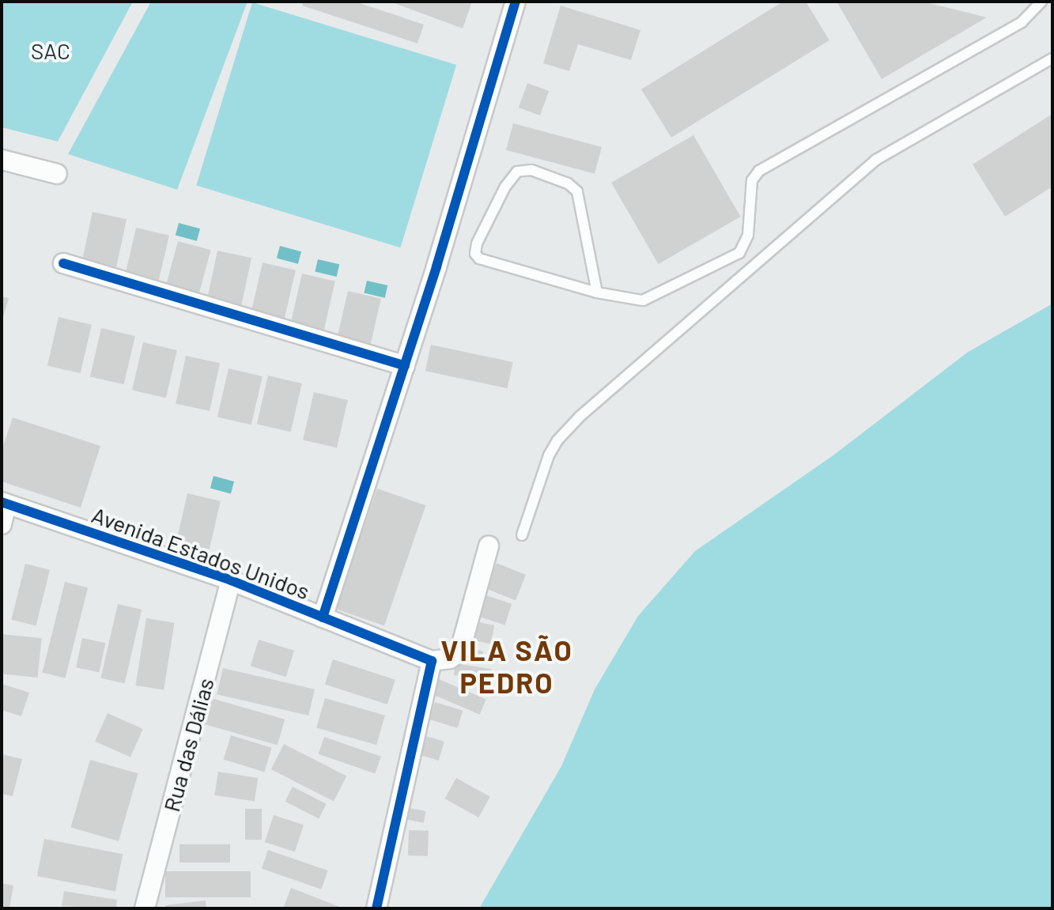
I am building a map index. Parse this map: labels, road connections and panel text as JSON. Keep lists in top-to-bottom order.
{
  "streets": {
    "street": ["Avenida Estados Unidos", "Rua das Dálias"]
  },
  "crossings": [
    ["Avenida Estados Unidos", "Rua das Dálias"]
  ],
  "districts": ["VILA SÃO PEDRO"],
  "parks": ["SAC"]
}
